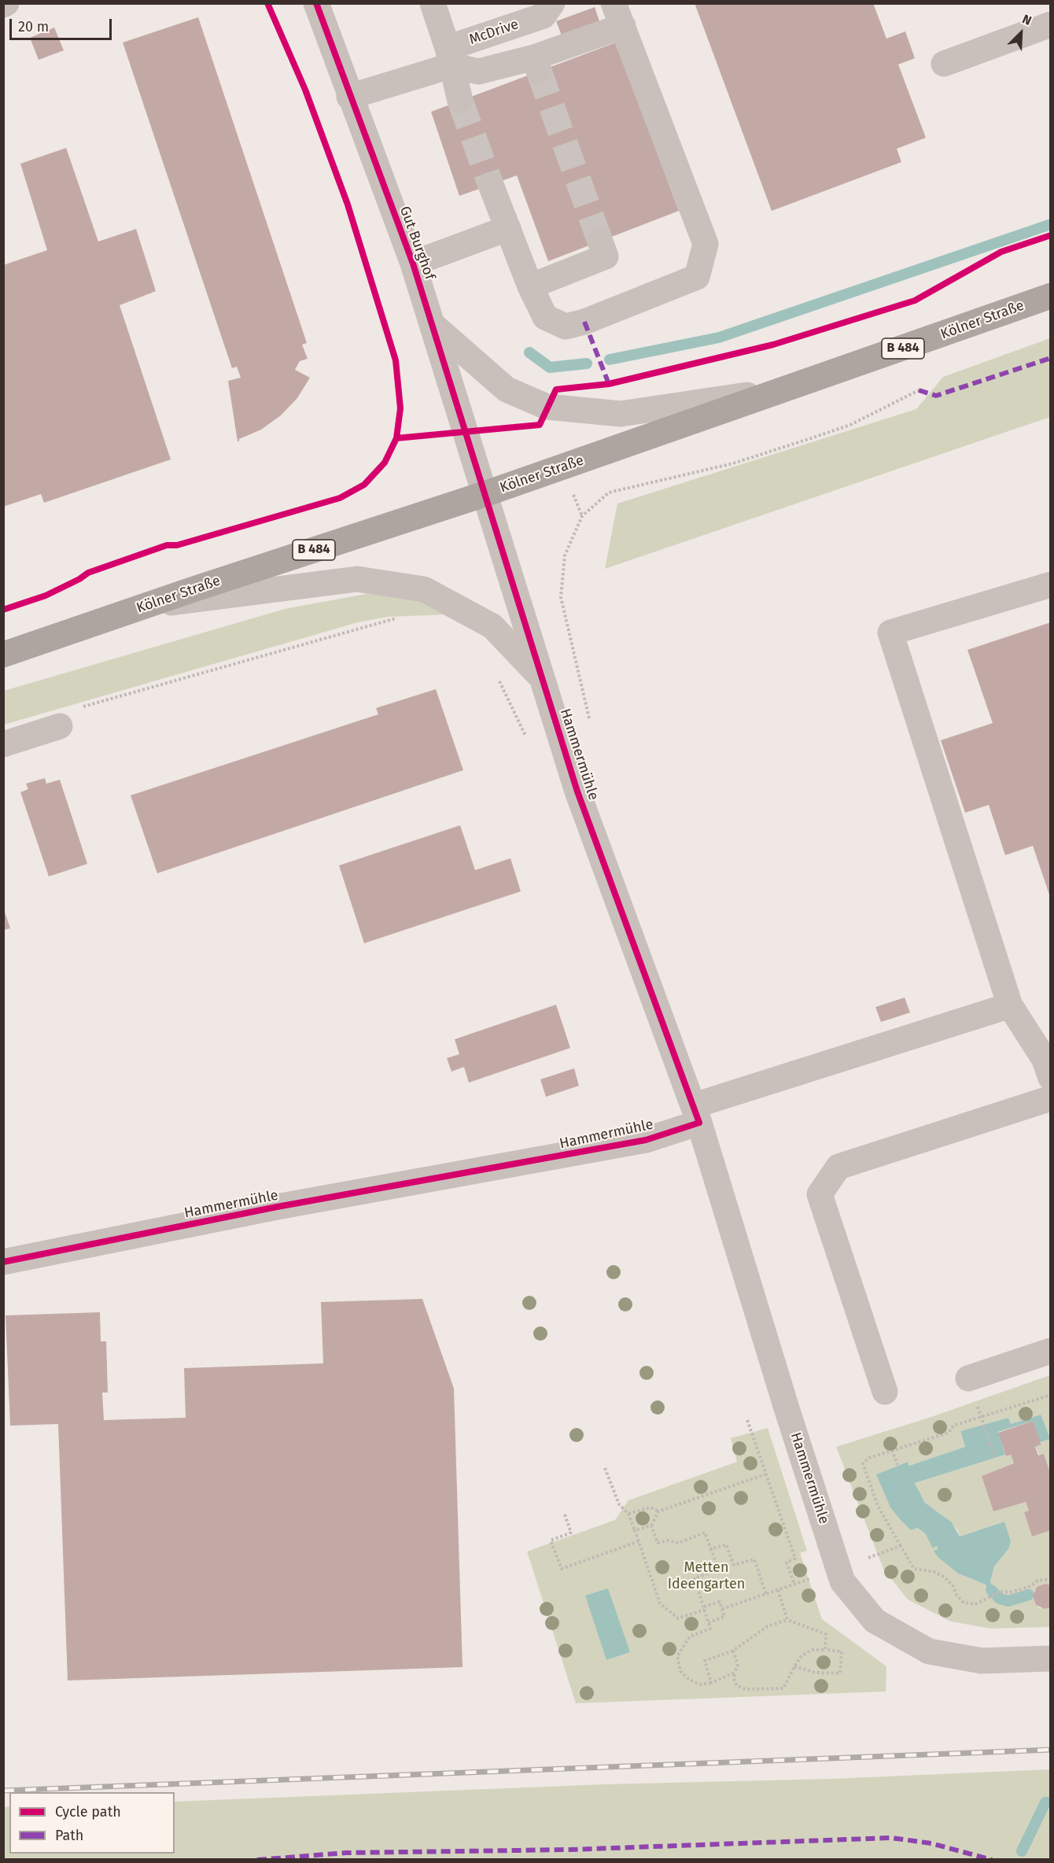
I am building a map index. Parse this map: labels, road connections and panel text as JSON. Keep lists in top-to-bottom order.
{
  "streets": {
    "main road": ["Kölner Straße", "B 484"],
    "street": ["McDrive", "Gut Burghof", "Hammermühle"]
  },
  "crossings": [
    ["McDrive", "Gut Burghof"],
    ["Gut Burghof", "Kölner Straße"],
    ["Gut Burghof", "Hammermühle"],
    ["Kölner Straße", "Hammermühle"]
  ],
  "parks": ["Metten Ideengarten"],
  "legend": ["Cycle path", "Path"],
  "scale_bar": "20 m",
  "north": "top right"
}
